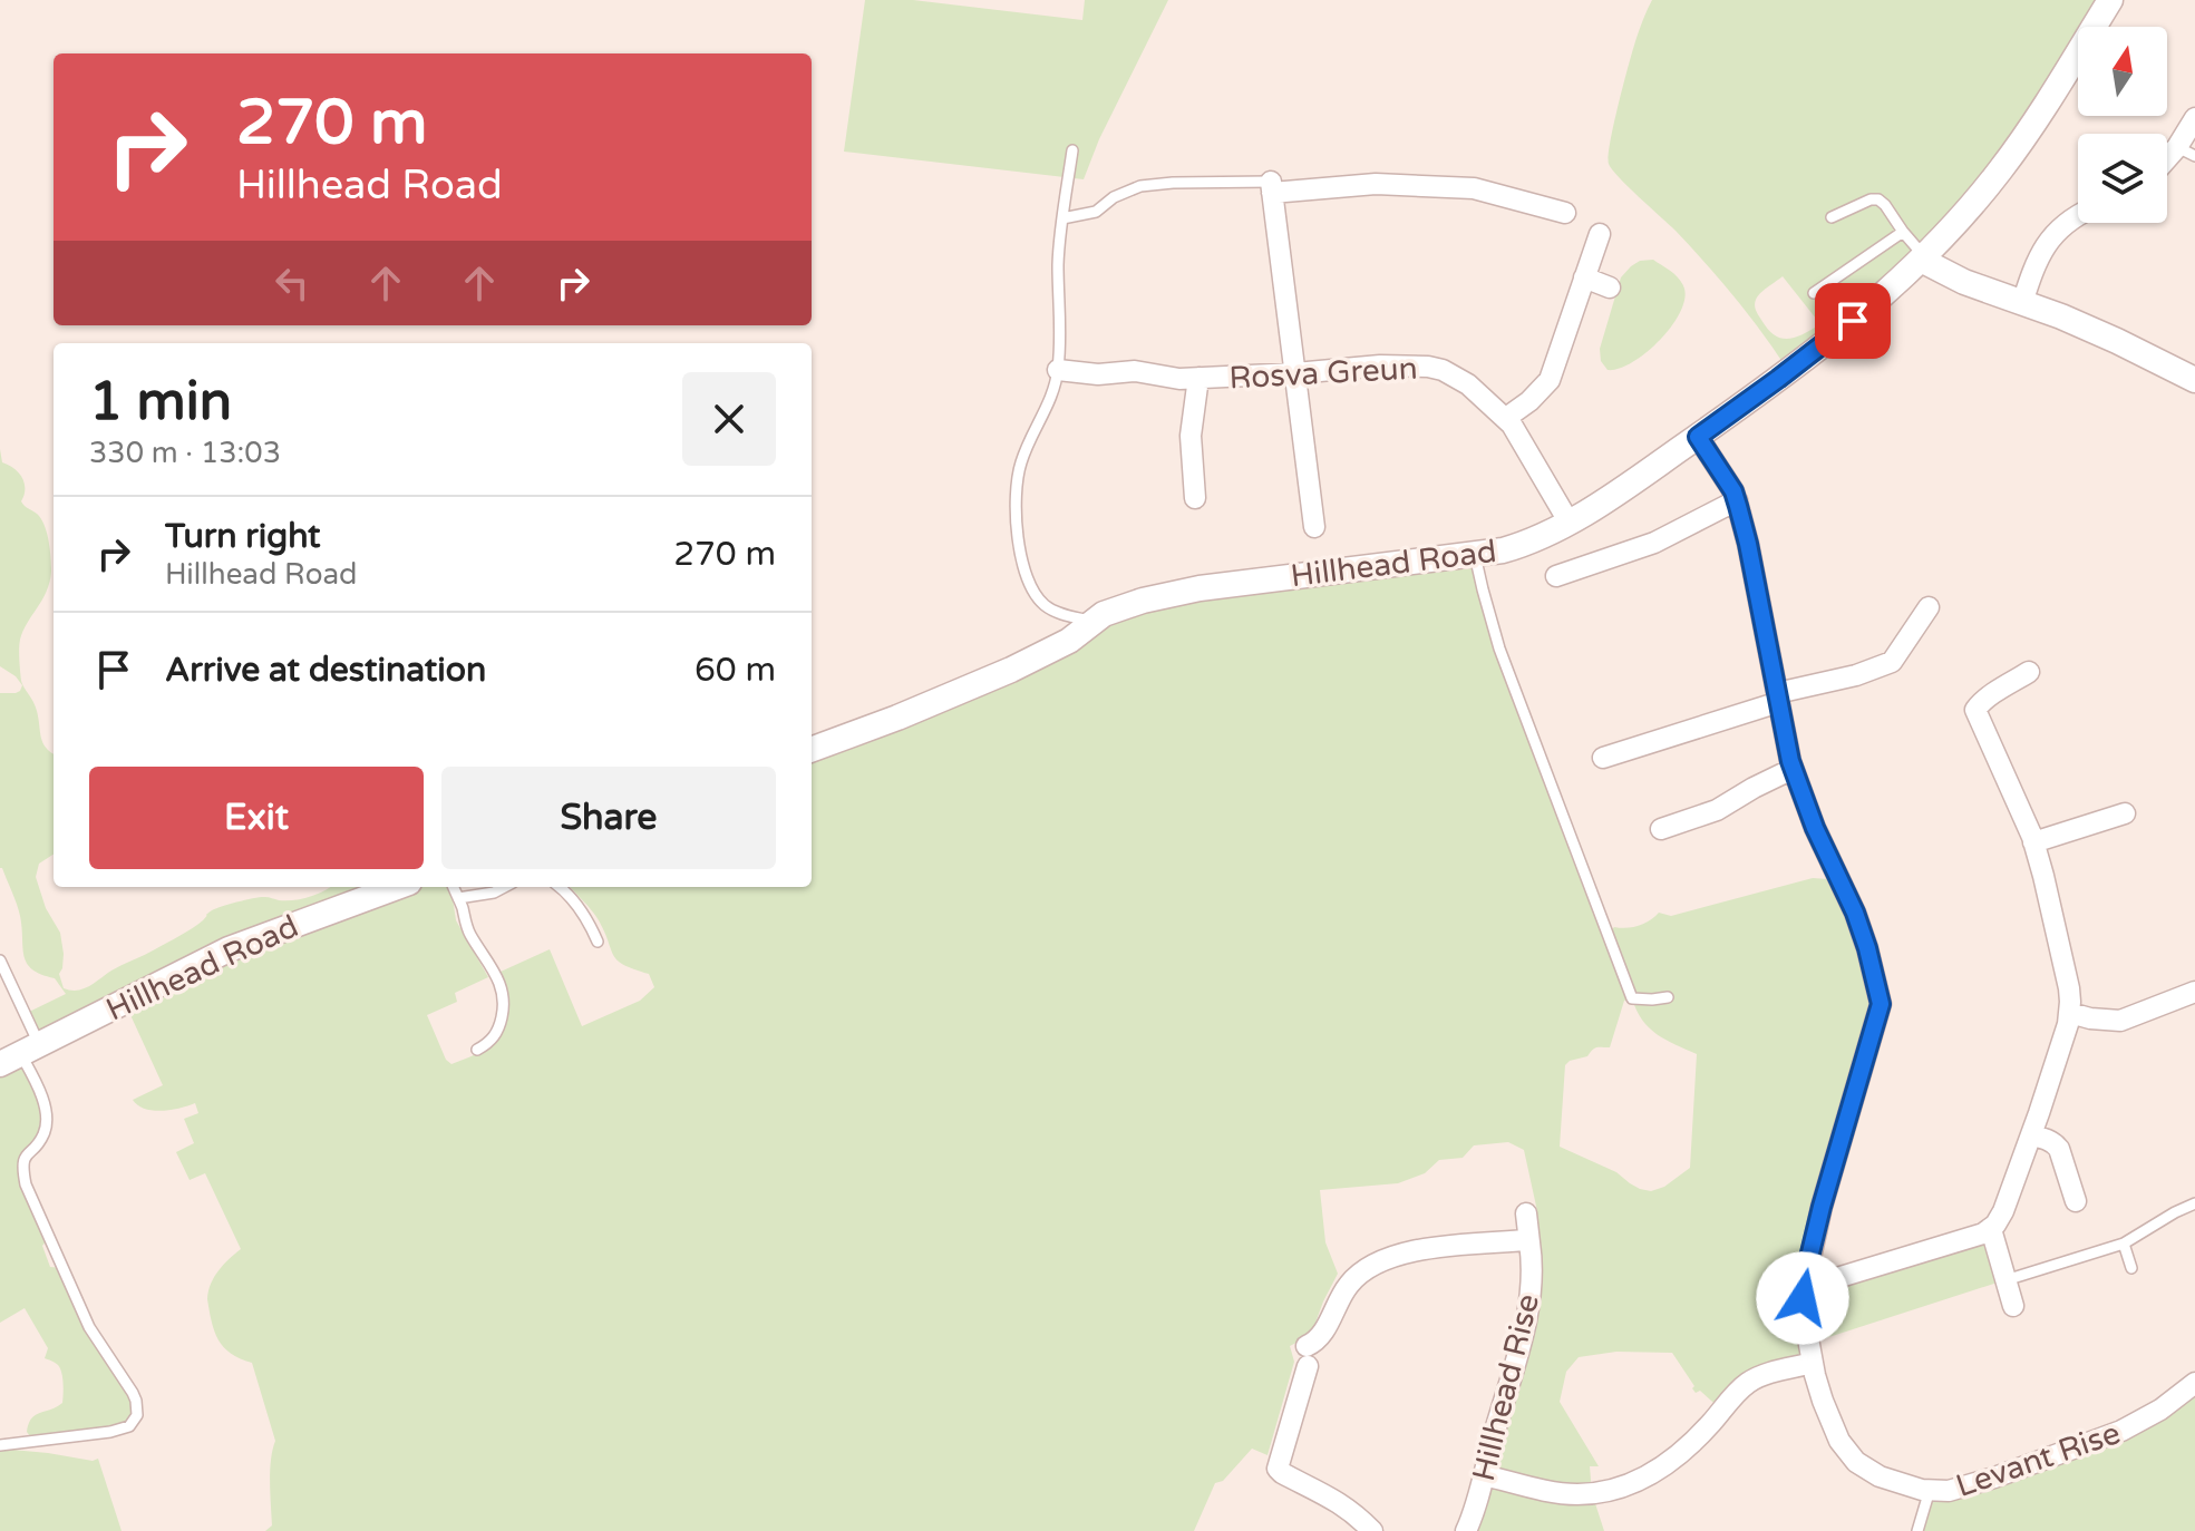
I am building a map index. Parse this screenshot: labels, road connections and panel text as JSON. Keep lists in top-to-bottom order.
{
  "streets": {
    "street": [
      "Rosva Greun",
      "Hillhead Road",
      "Hillhead Rise",
      "Levant Rise"
    ]
  },
  "crossings": [
    ["Rosva Greun", "Hillhead Road"],
    ["Hillhead Road", "Levant Rise"]
  ],
  "north": "top",
  "page": {
    "turn": ["270 m", "Hillhead Road"],
    "heading": ["1 min", "330 m · 13:03"],
    "list": [
      {
        "name": "Turn right",
        "note": "Hillhead Road",
        "value": "270 m"
      },
      {
        "name": "Arrive at destination",
        "value": "60 m"
      }
    ],
    "buttons": ["Exit", "Share"]
  }
}
